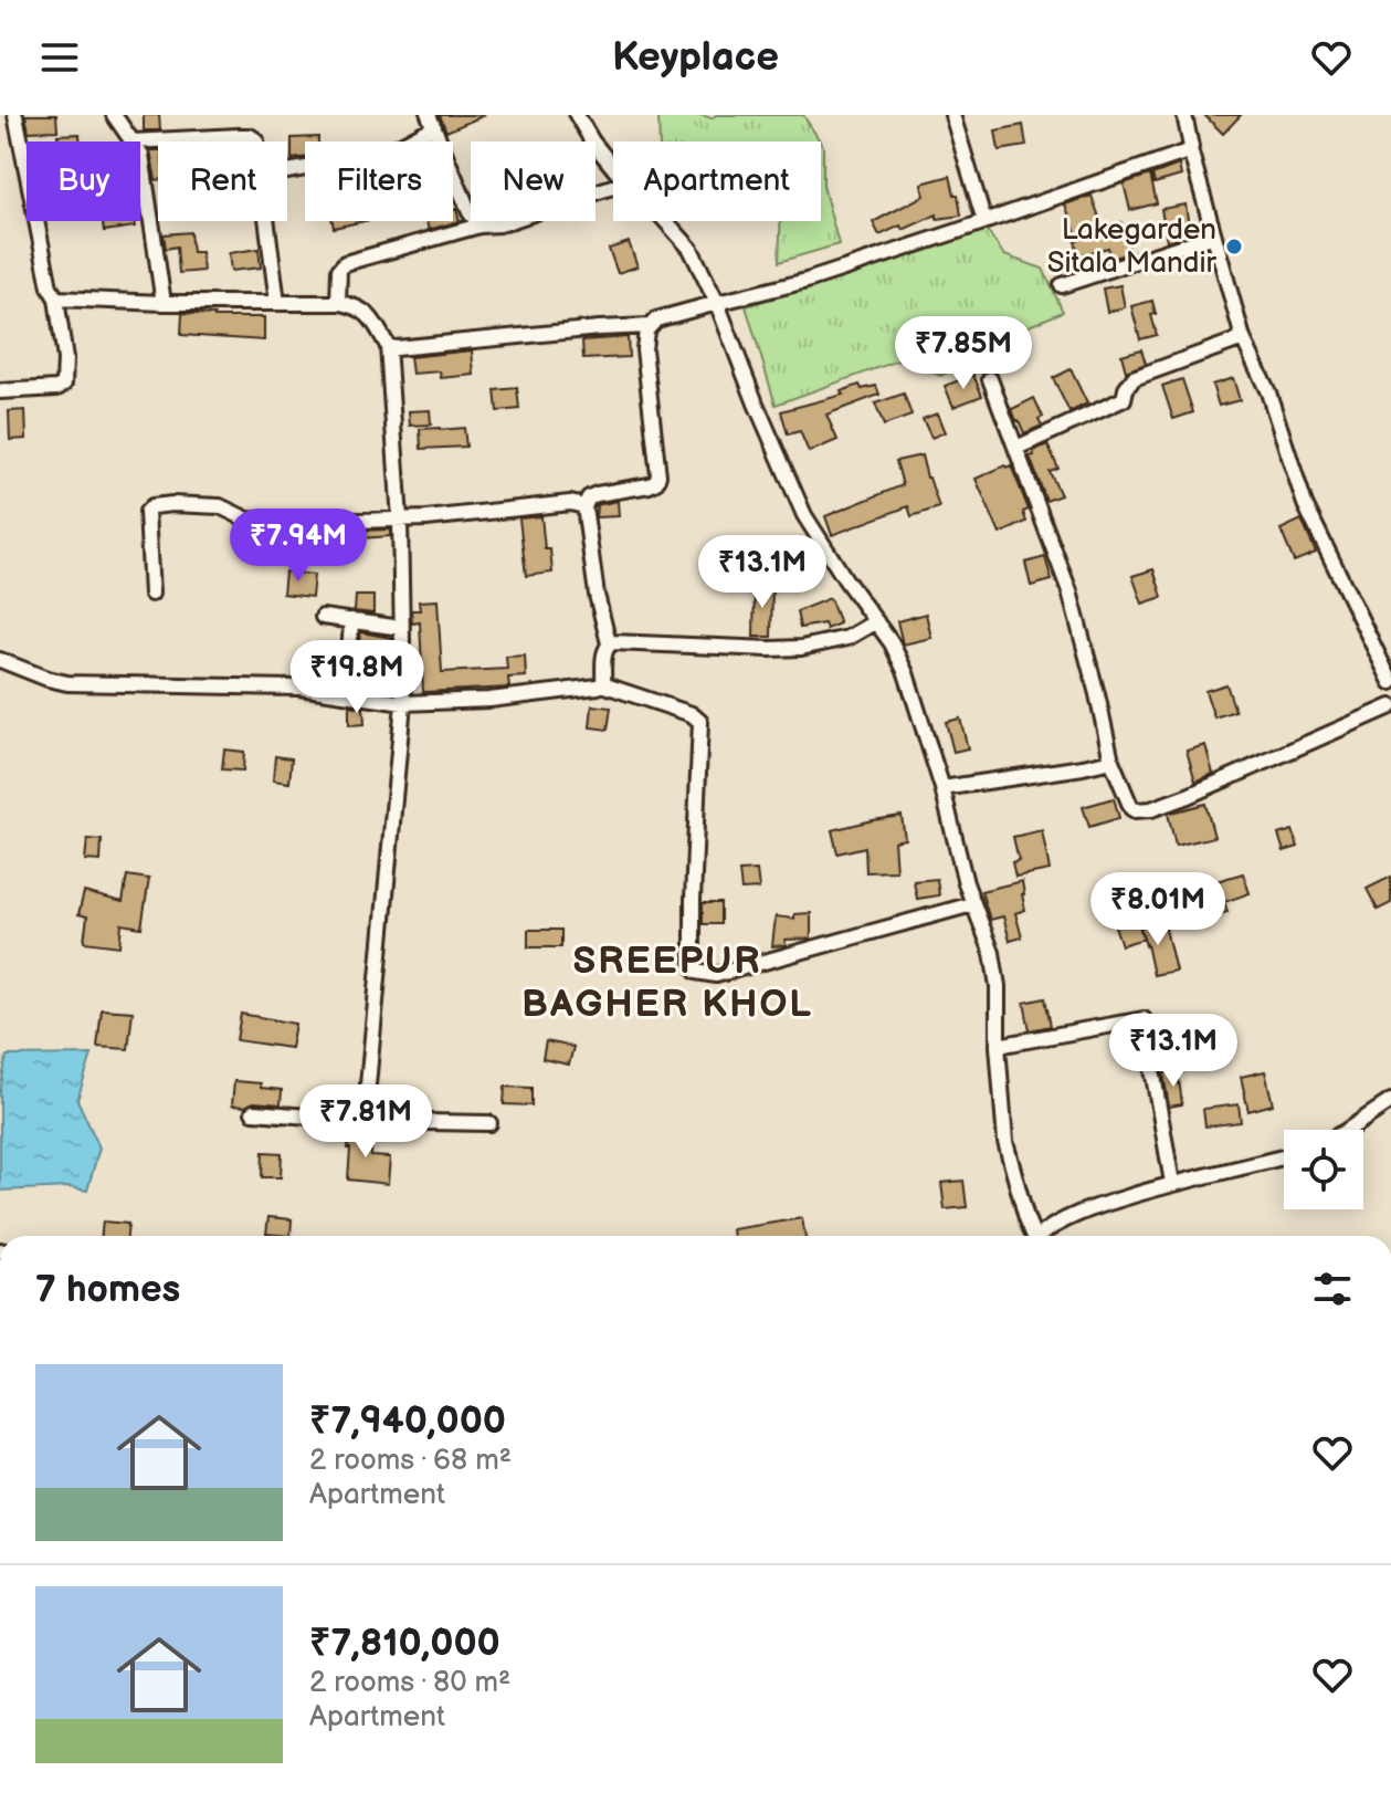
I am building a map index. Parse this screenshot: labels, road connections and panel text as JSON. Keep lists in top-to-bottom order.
{
  "districts": ["SREEPUR BAGHER KHOL"],
  "places": ["Lakegarden Sitala Mandir"],
  "page": {
    "header": "Keyplace",
    "chip": [
      "Buy",
      "Rent",
      "Filters",
      "New",
      "Apartment"
    ],
    "price": [
      "₹7.85M",
      "₹7.94M",
      "₹13.1M",
      "₹19.8M",
      "₹8.01M",
      "₹13.1M",
      "₹7.81M"
    ],
    "heading": "7 homes",
    "list": [
      {
        "name": "₹7,940,000",
        "note": "2 rooms · 68 m² · Apartment"
      },
      {
        "name": "₹7,810,000",
        "note": "2 rooms · 80 m² · Apartment"
      }
    ]
  }
}
